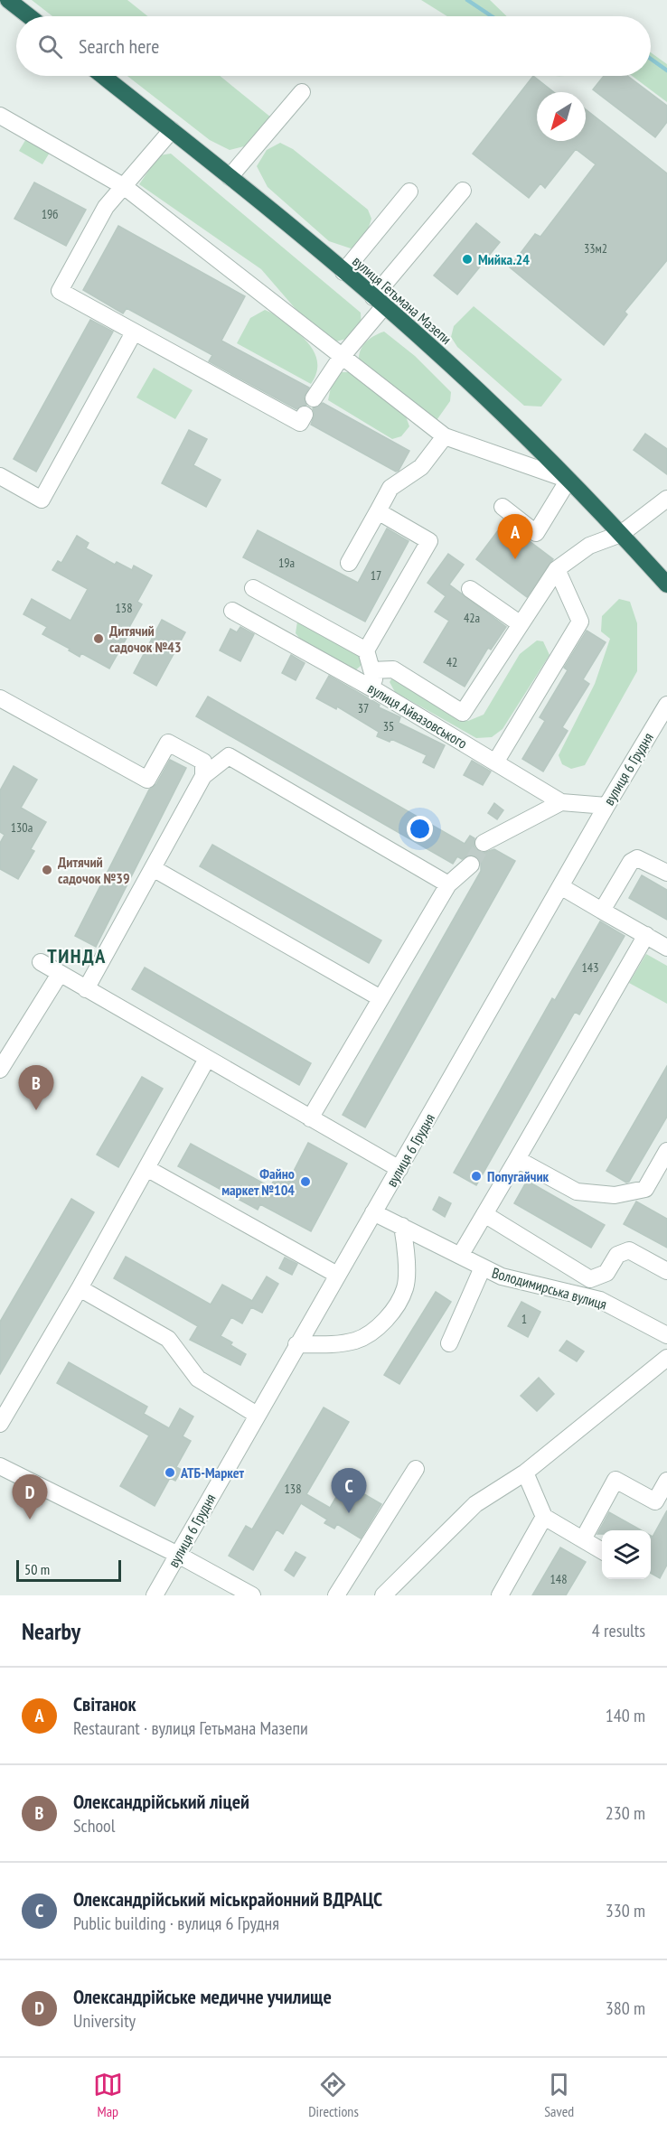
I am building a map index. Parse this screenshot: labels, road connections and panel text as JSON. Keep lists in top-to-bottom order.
{
  "streets": {
    "highway": ["вулиця Гетьмана Мазепи"],
    "street": ["вулиця Айвазовського", "вулиця 6 Грудня", "Володимирська вулиця"]
  },
  "crossings": [
    ["вулиця Айвазовського", "вулиця 6 Грудня"],
    ["вулиця 6 Грудня", "Володимирська вулиця"]
  ],
  "districts": ["ТИНДА"],
  "places": [
    "Мийка.24",
    "Дитячий садочок №43",
    "Дитячий садочок №39",
    "Попугайчик",
    "Файно маркет №104",
    "АТБ-Маркет"
  ],
  "house_numbers": [
    "19б",
    "33м2",
    "19а",
    "17",
    "138",
    "42а",
    "42",
    "37",
    "35",
    "130а",
    "143",
    "1",
    "138",
    "148"
  ],
  "scale_bar": "50 m",
  "north": "bottom left",
  "page": {
    "search": "Search here",
    "pins": [
      "A",
      "B",
      "C",
      "D"
    ],
    "scale": "50 m",
    "heading": ["Nearby", "4 results"],
    "list": [
      {
        "mark": "A",
        "name": "Світанок",
        "note": "Restaurant · вулиця Гетьмана Мазепи",
        "value": "140 m"
      },
      {
        "mark": "B",
        "name": "Олександрійський ліцей",
        "note": "School",
        "value": "230 m"
      },
      {
        "mark": "C",
        "name": "Олександрійський міськрайонний ВДРАЦС",
        "note": "Public building · вулиця 6 Грудня",
        "value": "330 m"
      },
      {
        "mark": "D",
        "name": "Олександрійське медичне училище",
        "note": "University",
        "value": "380 m"
      }
    ],
    "nav": ["Map", "Directions", "Saved"]
  }
}
